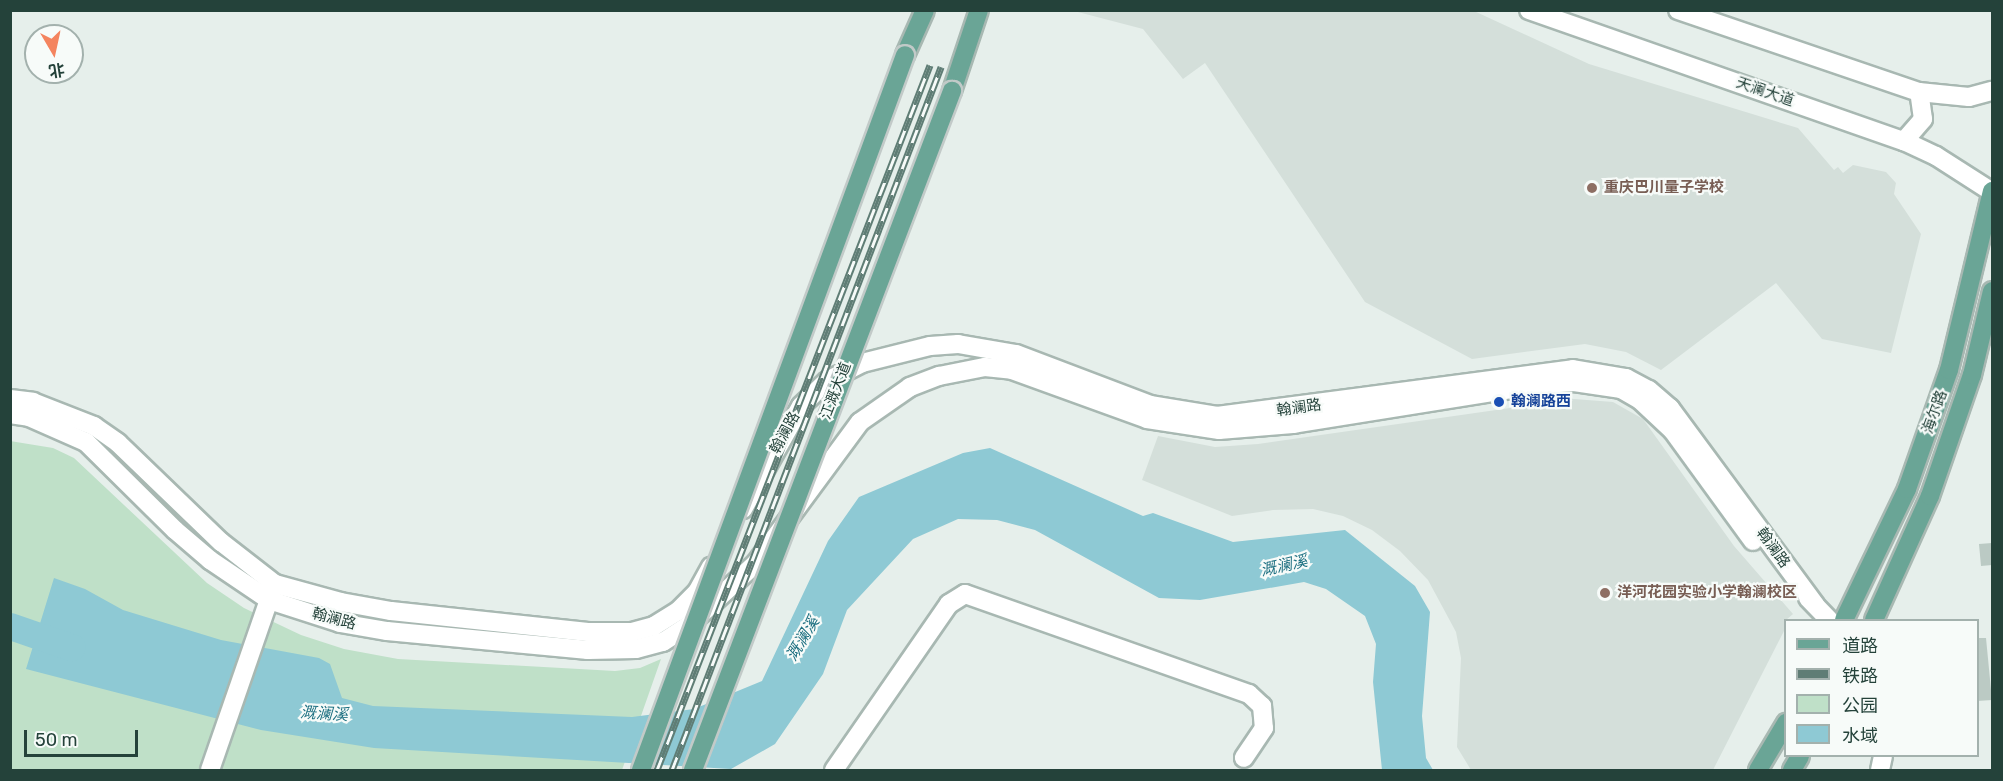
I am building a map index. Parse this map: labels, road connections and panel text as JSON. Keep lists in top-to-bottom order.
{
  "streets": {
    "main road": ["江溉大道", "海尔路"],
    "street": ["天澜大道", "翰澜路"]
  },
  "crossings": [
    ["天澜大道", "海尔路"]
  ],
  "water": ["溉澜溪"],
  "places": ["重庆巴川量子学校", "翰澜路西", "洋河花园实验小学翰澜校区"],
  "legend": [
    "道路",
    "铁路",
    "公园",
    "水域"
  ],
  "scale_bar": "50 m",
  "north": "bottom"
}
